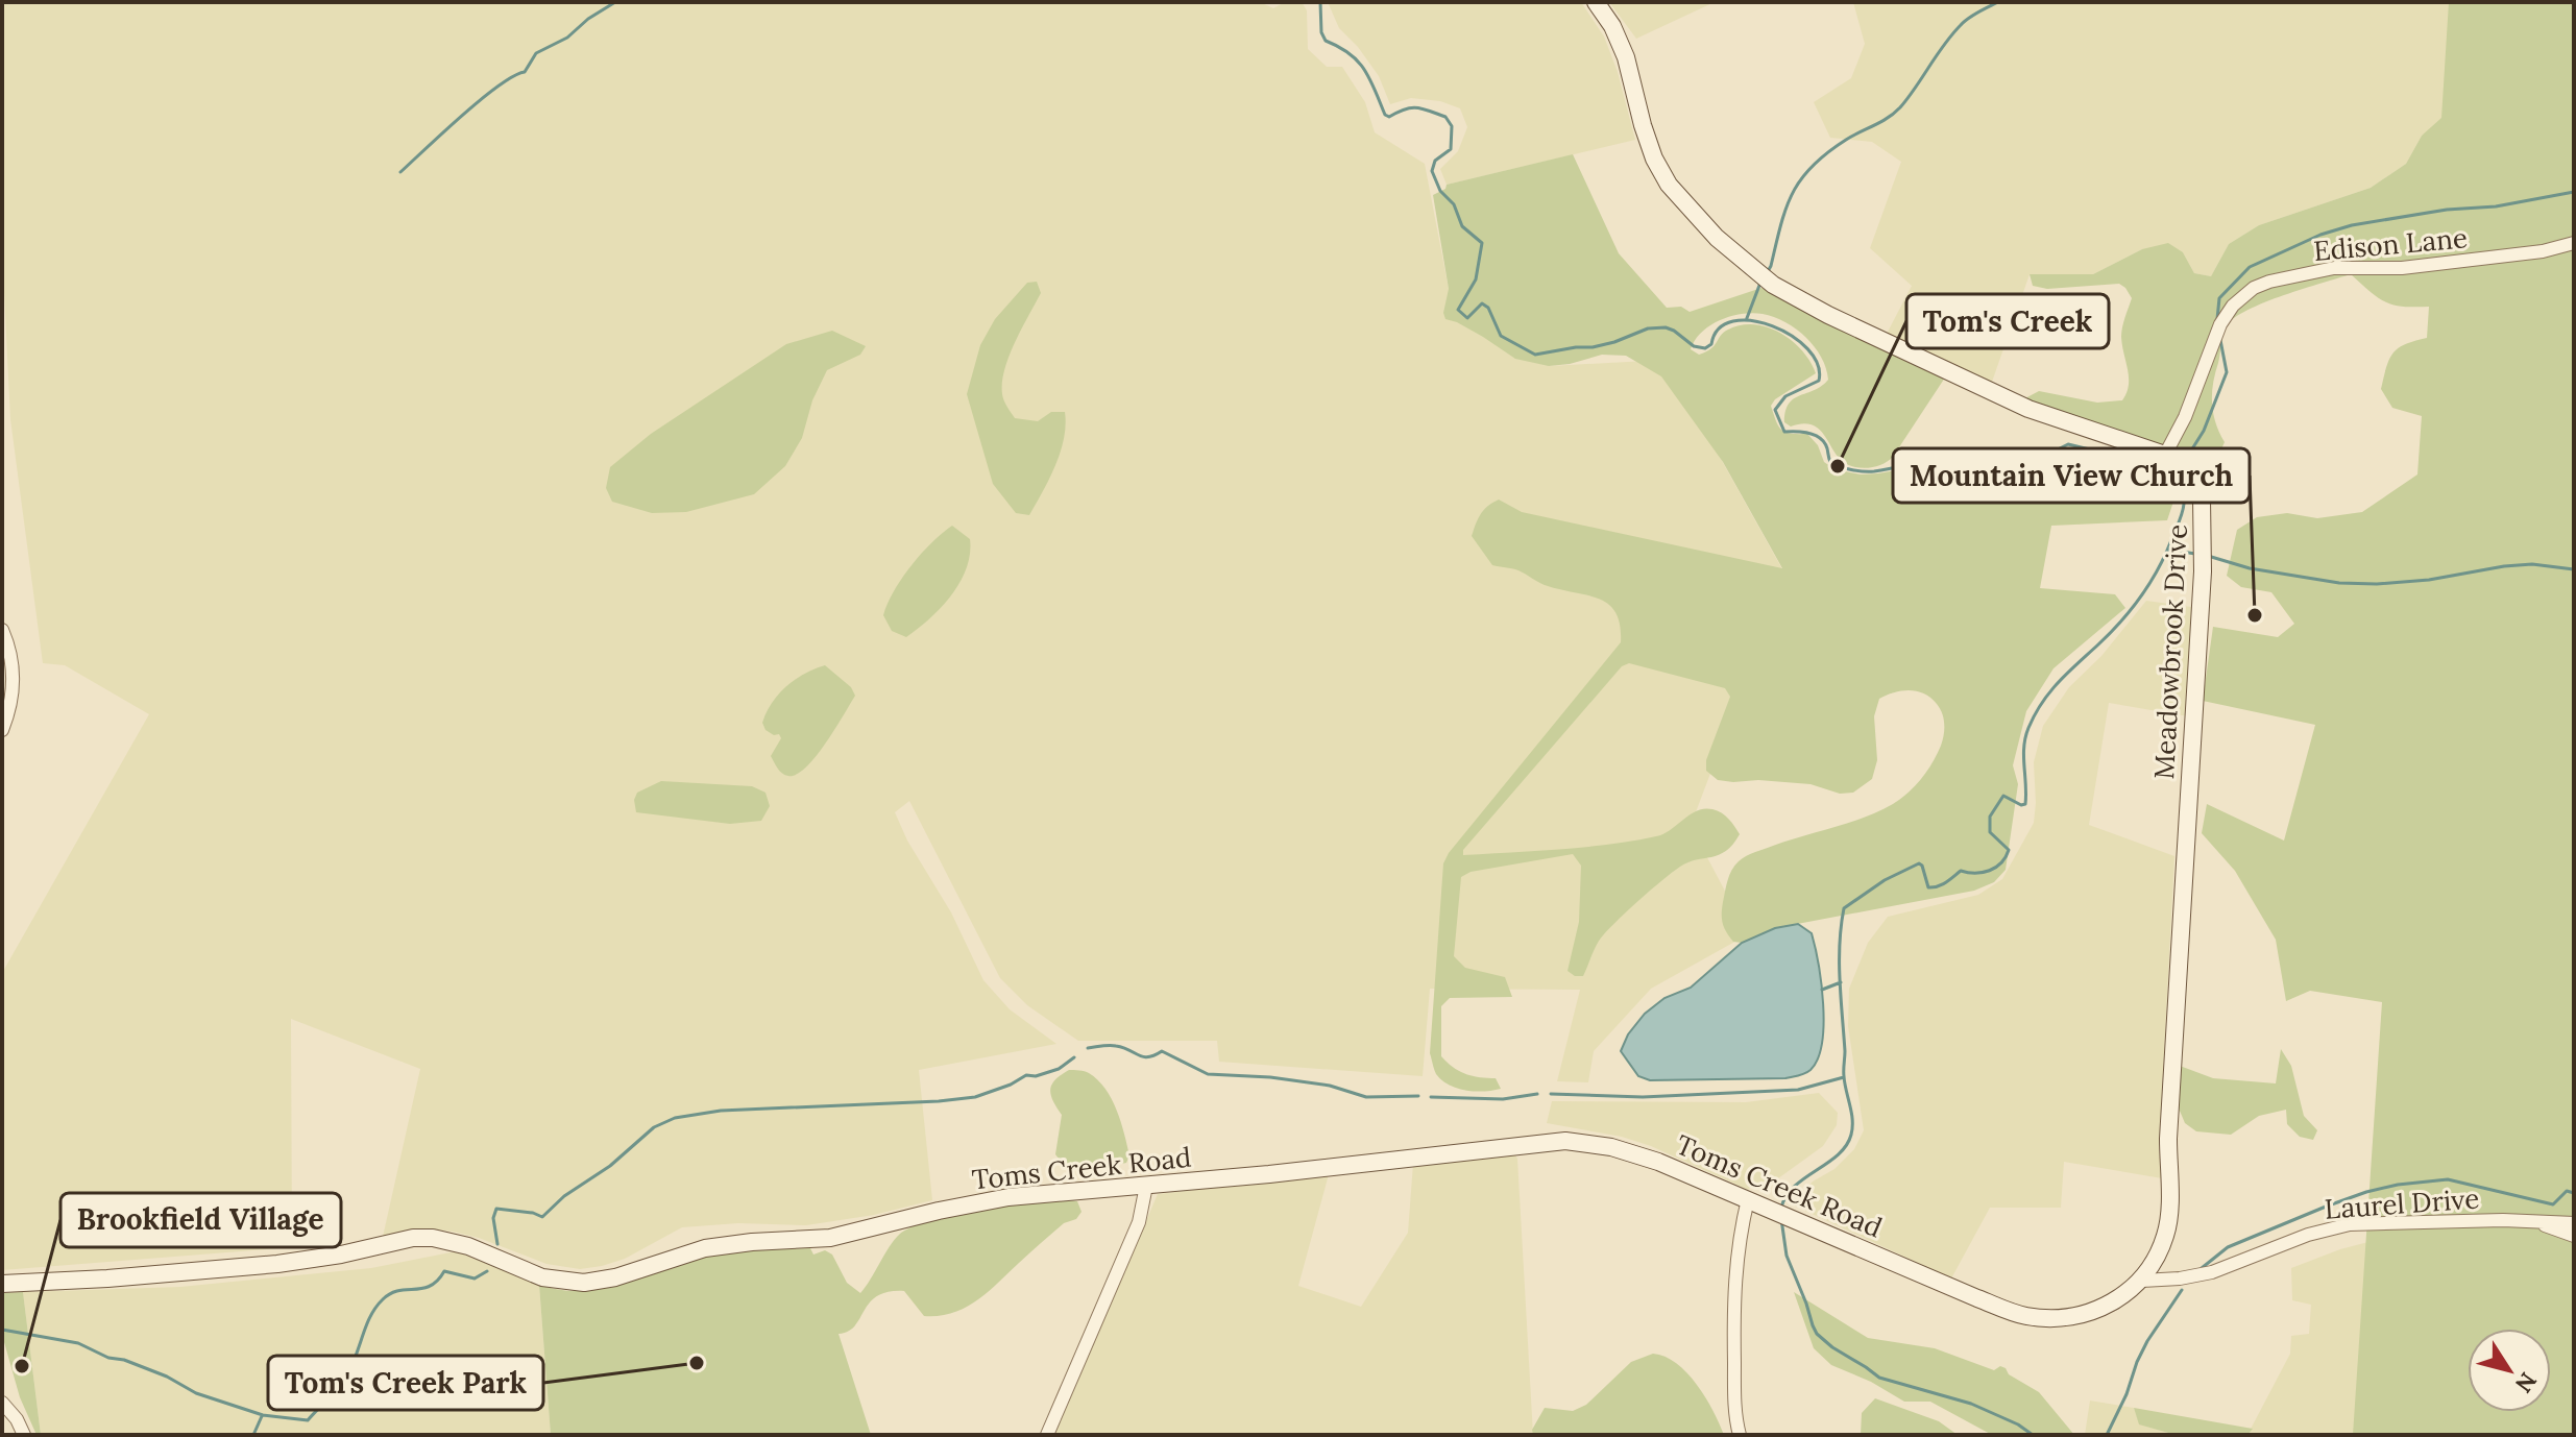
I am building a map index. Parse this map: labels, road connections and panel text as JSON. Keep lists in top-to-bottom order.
{
  "streets": {
    "street": [
      "Edison Lane",
      "Meadowbrook Drive",
      "Toms Creek Road",
      "Laurel Drive"
    ]
  },
  "crossings": [
    ["Edison Lane", "Meadowbrook Drive"],
    ["Meadowbrook Drive", "Toms Creek Road"],
    ["Meadowbrook Drive", "Laurel Drive"],
    ["Toms Creek Road", "Laurel Drive"]
  ],
  "places": [
    "Tom's Creek",
    "Mountain View Church",
    "Tom's Creek Park",
    "Brookfield Village"
  ],
  "north": "bottom right"
}
